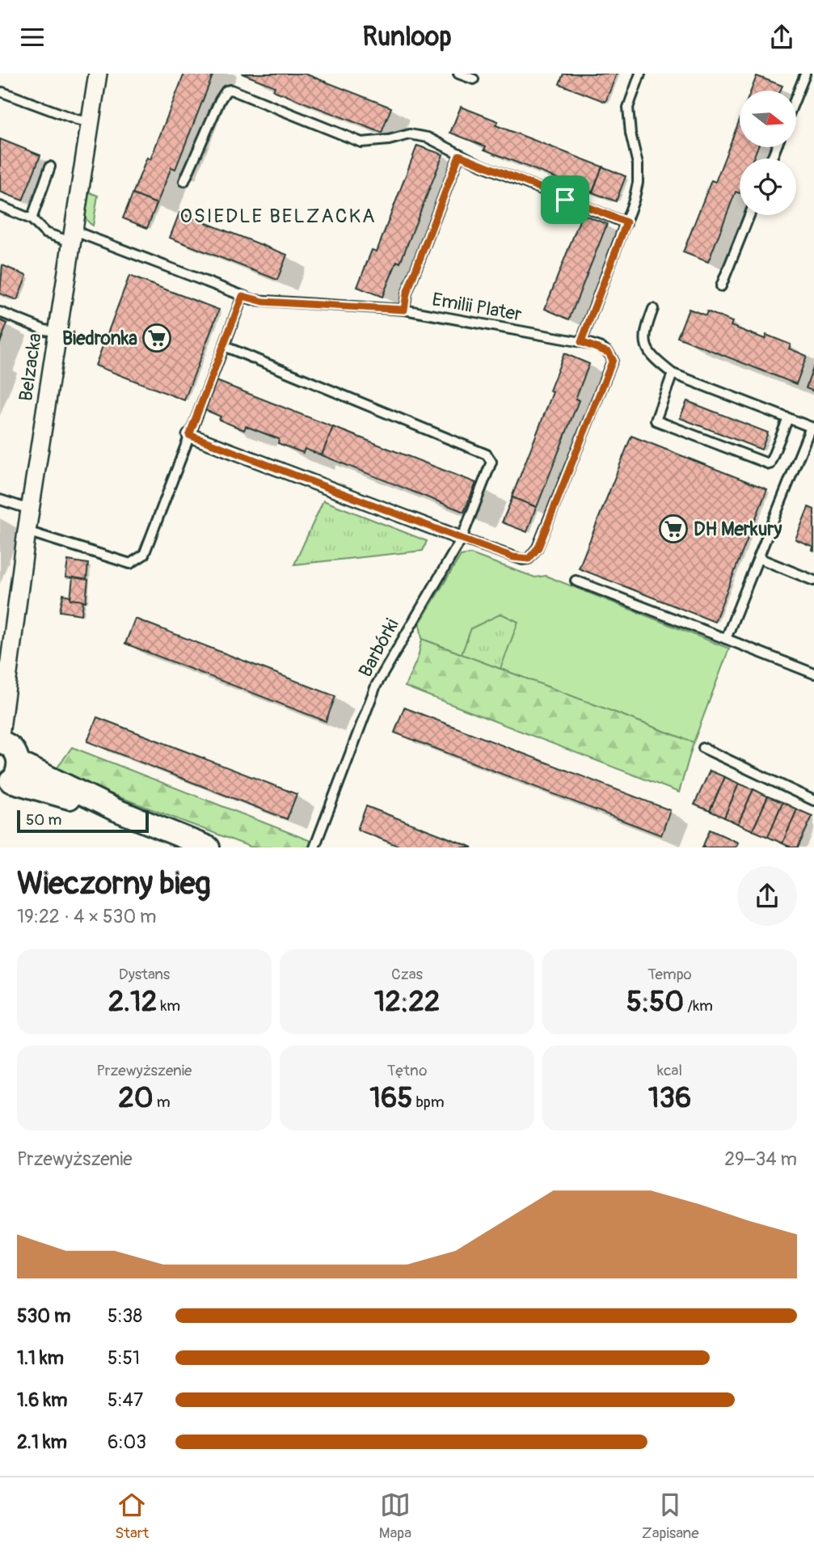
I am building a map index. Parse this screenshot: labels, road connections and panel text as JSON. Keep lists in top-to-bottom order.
{
  "streets": {
    "street": ["Belzacka"],
    "lane": ["Emilii Plater", "Barbórki"]
  },
  "crossings": [
    ["Emilii Plater", "Belzacka"],
    ["Emilii Plater", "Barbórki"]
  ],
  "districts": ["OSIEDLE BELZACKA"],
  "places": {
    "supermarket": ["Biedronka", "DH Merkury"]
  },
  "scale_bar": "50 m",
  "north": "right",
  "page": {
    "header": "Runloop",
    "scale": "50 m",
    "heading": ["Wieczorny bieg", "19:22 · 4 × 530 m"],
    "stats": [
      ["Dystans", "2.12 km"],
      ["Czas", "12:22"],
      ["Tempo", "5:50 /km"],
      ["Przewyższenie", "20 m"],
      ["Tętno", "165 bpm"],
      ["kcal", "136"]
    ],
    "chart": ["Przewyższenie", "29–34 m"],
    "list": [
      {
        "name": "530 m",
        "note": "5:38"
      },
      {
        "name": "1.1 km",
        "note": "5:51"
      },
      {
        "name": "1.6 km",
        "note": "5:47"
      },
      {
        "name": "2.1 km",
        "note": "6:03"
      }
    ],
    "tabs": ["Start", "Mapa", "Zapisane"]
  }
}
